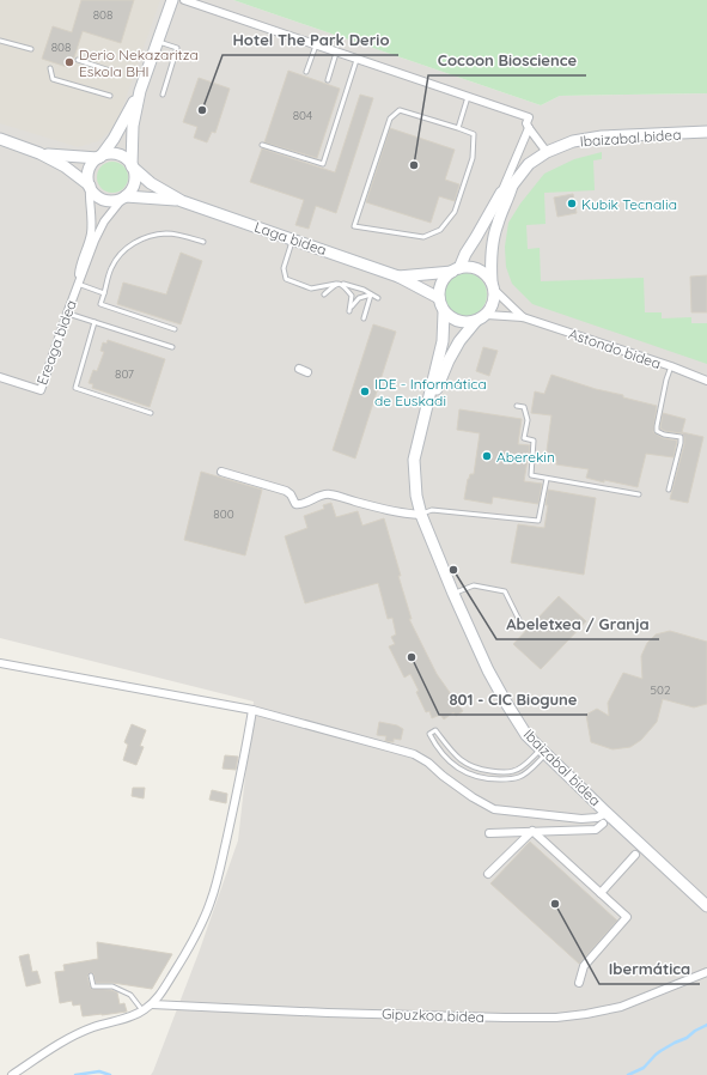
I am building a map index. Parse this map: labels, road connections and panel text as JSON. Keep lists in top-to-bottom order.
{
  "streets": {
    "street": [
      "Ibaizabal bidea",
      "Laga bidea",
      "Ereaga bidea",
      "Astondo bidea",
      "Gipuzkoa bidea"
    ]
  },
  "crossings": [
    ["Ibaizabal bidea", "Laga bidea"],
    ["Ibaizabal bidea", "Astondo bidea"],
    ["Laga bidea", "Ereaga bidea"],
    ["Laga bidea", "Astondo bidea"]
  ],
  "places": [
    "Derio Nekazaritza Eskola BHI",
    "Hotel The Park Derio",
    "Cocoon Bioscience",
    "Kubik Tecnalia",
    "IDE - Informática de Euskadi",
    "Aberekin",
    "Abeletxea / Granja",
    "801 - CIC Biogune",
    "Ibermática"
  ],
  "house_numbers": [
    "808",
    "808",
    "804",
    "807",
    "800",
    "502"
  ]
}
